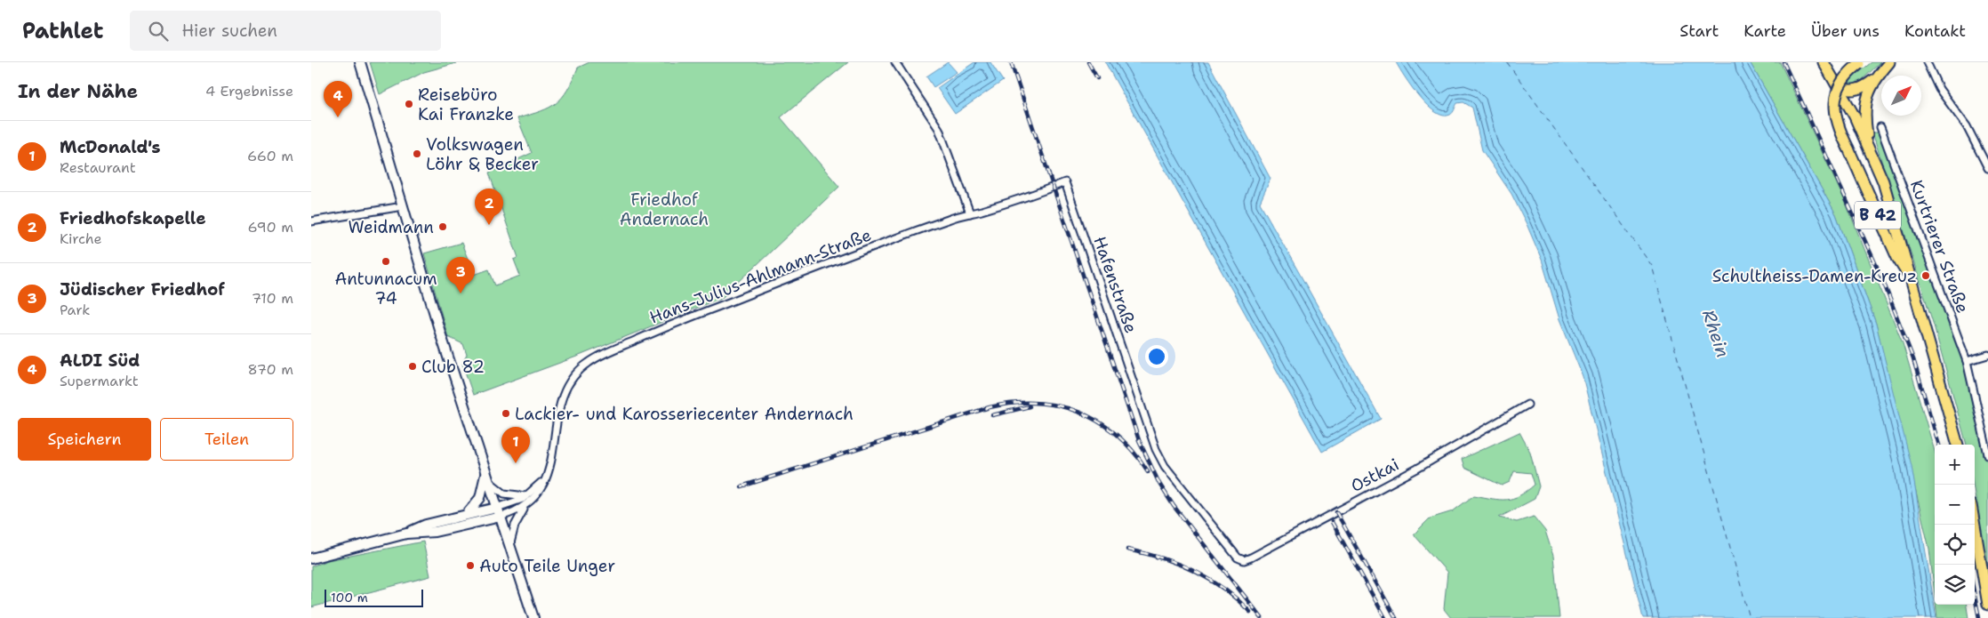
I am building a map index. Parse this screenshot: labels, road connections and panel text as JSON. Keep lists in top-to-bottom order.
{
  "streets": {
    "main road": ["B 42"],
    "street": [
      "Kurtrierer Straße",
      "Hans-Julius-Ahlmann-Straße",
      "Hafenstraße",
      "Ostkai"
    ]
  },
  "crossings": [
    ["Hans-Julius-Ahlmann-Straße", "Hafenstraße"],
    ["Hafenstraße", "Ostkai"]
  ],
  "water": ["Rhein"],
  "parks": ["Friedhof Andernach"],
  "places": [
    "Reisebüro Kai Franzke",
    "Volkswagen Löhr & Becker",
    "Weidmann",
    "Antunnacum 74",
    "Schultheiss-Damen-Kreuz",
    "Club 82",
    "Lackier- und Karosseriecenter Andernach",
    "Auto Teile Unger"
  ],
  "scale_bar": "100 m",
  "north": "top right",
  "page": {
    "header": "Pathlet",
    "search": "Hier suchen",
    "nav": [
      "Start",
      "Karte",
      "Über uns",
      "Kontakt"
    ],
    "heading": ["In der Nähe", "4 Ergebnisse"],
    "pins": [
      "4",
      "2",
      "3",
      "1"
    ],
    "list": [
      {
        "mark": "1",
        "name": "McDonald's",
        "note": "Restaurant",
        "value": "660 m"
      },
      {
        "mark": "2",
        "name": "Friedhofskapelle",
        "note": "Kirche",
        "value": "690 m"
      },
      {
        "mark": "3",
        "name": "Jüdischer Friedhof",
        "note": "Park",
        "value": "710 m"
      },
      {
        "mark": "4",
        "name": "ALDI Süd",
        "note": "Supermarkt",
        "value": "870 m"
      }
    ],
    "buttons": ["Speichern", "Teilen"],
    "map_buttons": ["+", "−"],
    "scale": "100 m"
  }
}
